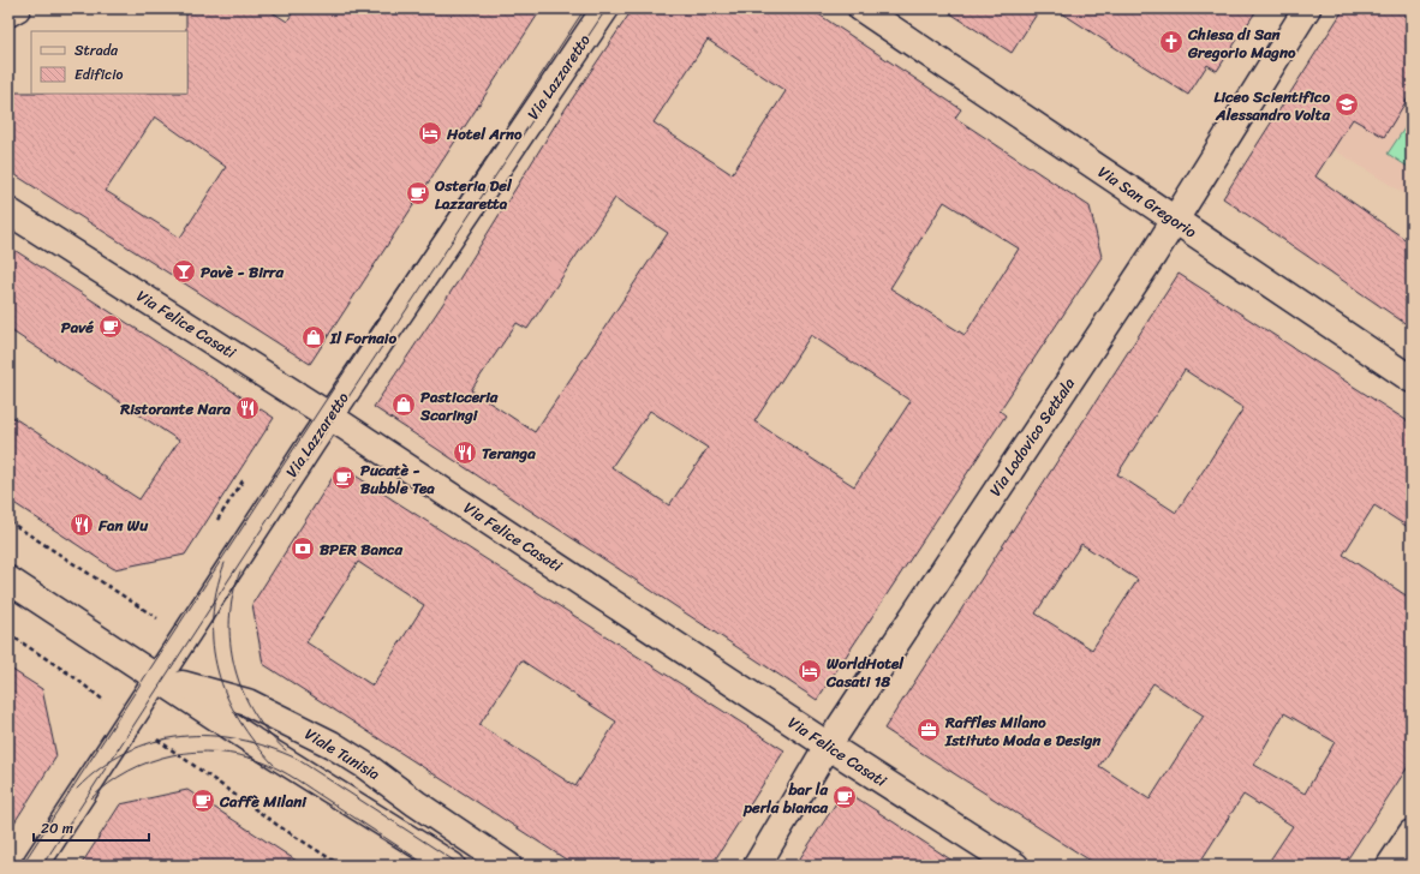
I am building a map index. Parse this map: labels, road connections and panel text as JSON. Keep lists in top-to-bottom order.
{
  "streets": {
    "street": [
      "Via Lazzaretto",
      "Via San Gregorio",
      "Via Felice Casati",
      "Via Lodovico Settala",
      "Viale Tunisia"
    ]
  },
  "crossings": [
    ["Via Lazzaretto", "Via Felice Casati"],
    ["Via Lazzaretto", "Viale Tunisia"],
    ["Via San Gregorio", "Via Lodovico Settala"],
    ["Via Felice Casati", "Via Lodovico Settala"]
  ],
  "places": {
    "church": ["Chiesa di San Gregorio Magno"],
    "school or university": ["Liceo Scientifico Alessandro Volta"],
    "hotel": ["Hotel Arno", "WorldHotel Casati 18"],
    "cafe": [
      "Osteria Del Lazzaretta",
      "Pavé",
      "Pucatè - Bubble Tea",
      "bar la perla bianca",
      "Caffè Milani"
    ],
    "bar": ["Pavè - Birra"],
    "shop": ["Il Fornaio", "Pasticceria Scaringi"],
    "restaurant": ["Ristorante Nara", "Teranga", "Fan Wu"],
    "bank": ["BPER Banca"],
    "office": ["Raffles Milano Istituto Moda e Design"]
  },
  "legend": ["Strada", "Edificio"],
  "scale_bar": "20 m"
}
